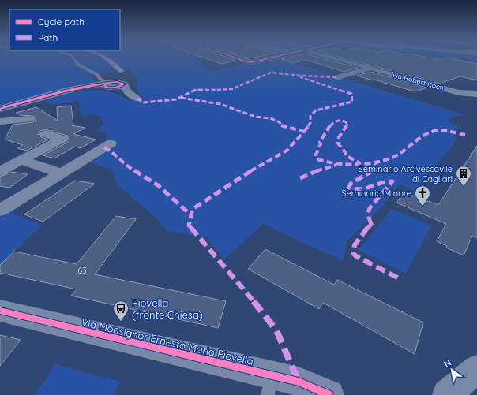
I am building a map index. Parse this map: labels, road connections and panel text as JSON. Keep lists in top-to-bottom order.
{
  "streets": {
    "street": ["Via Robert Koch", "Via Monsignor Ernesto Maria Piovella"]
  },
  "places": {
    "building": ["Seminario Arcivescovile di Cagliari"],
    "church": ["Seminario Minore"],
    "bus stop": ["Piovella (fronte Chiesa)"]
  },
  "house_numbers": ["63"],
  "legend": ["Cycle path", "Path"],
  "north": "top left"
}
